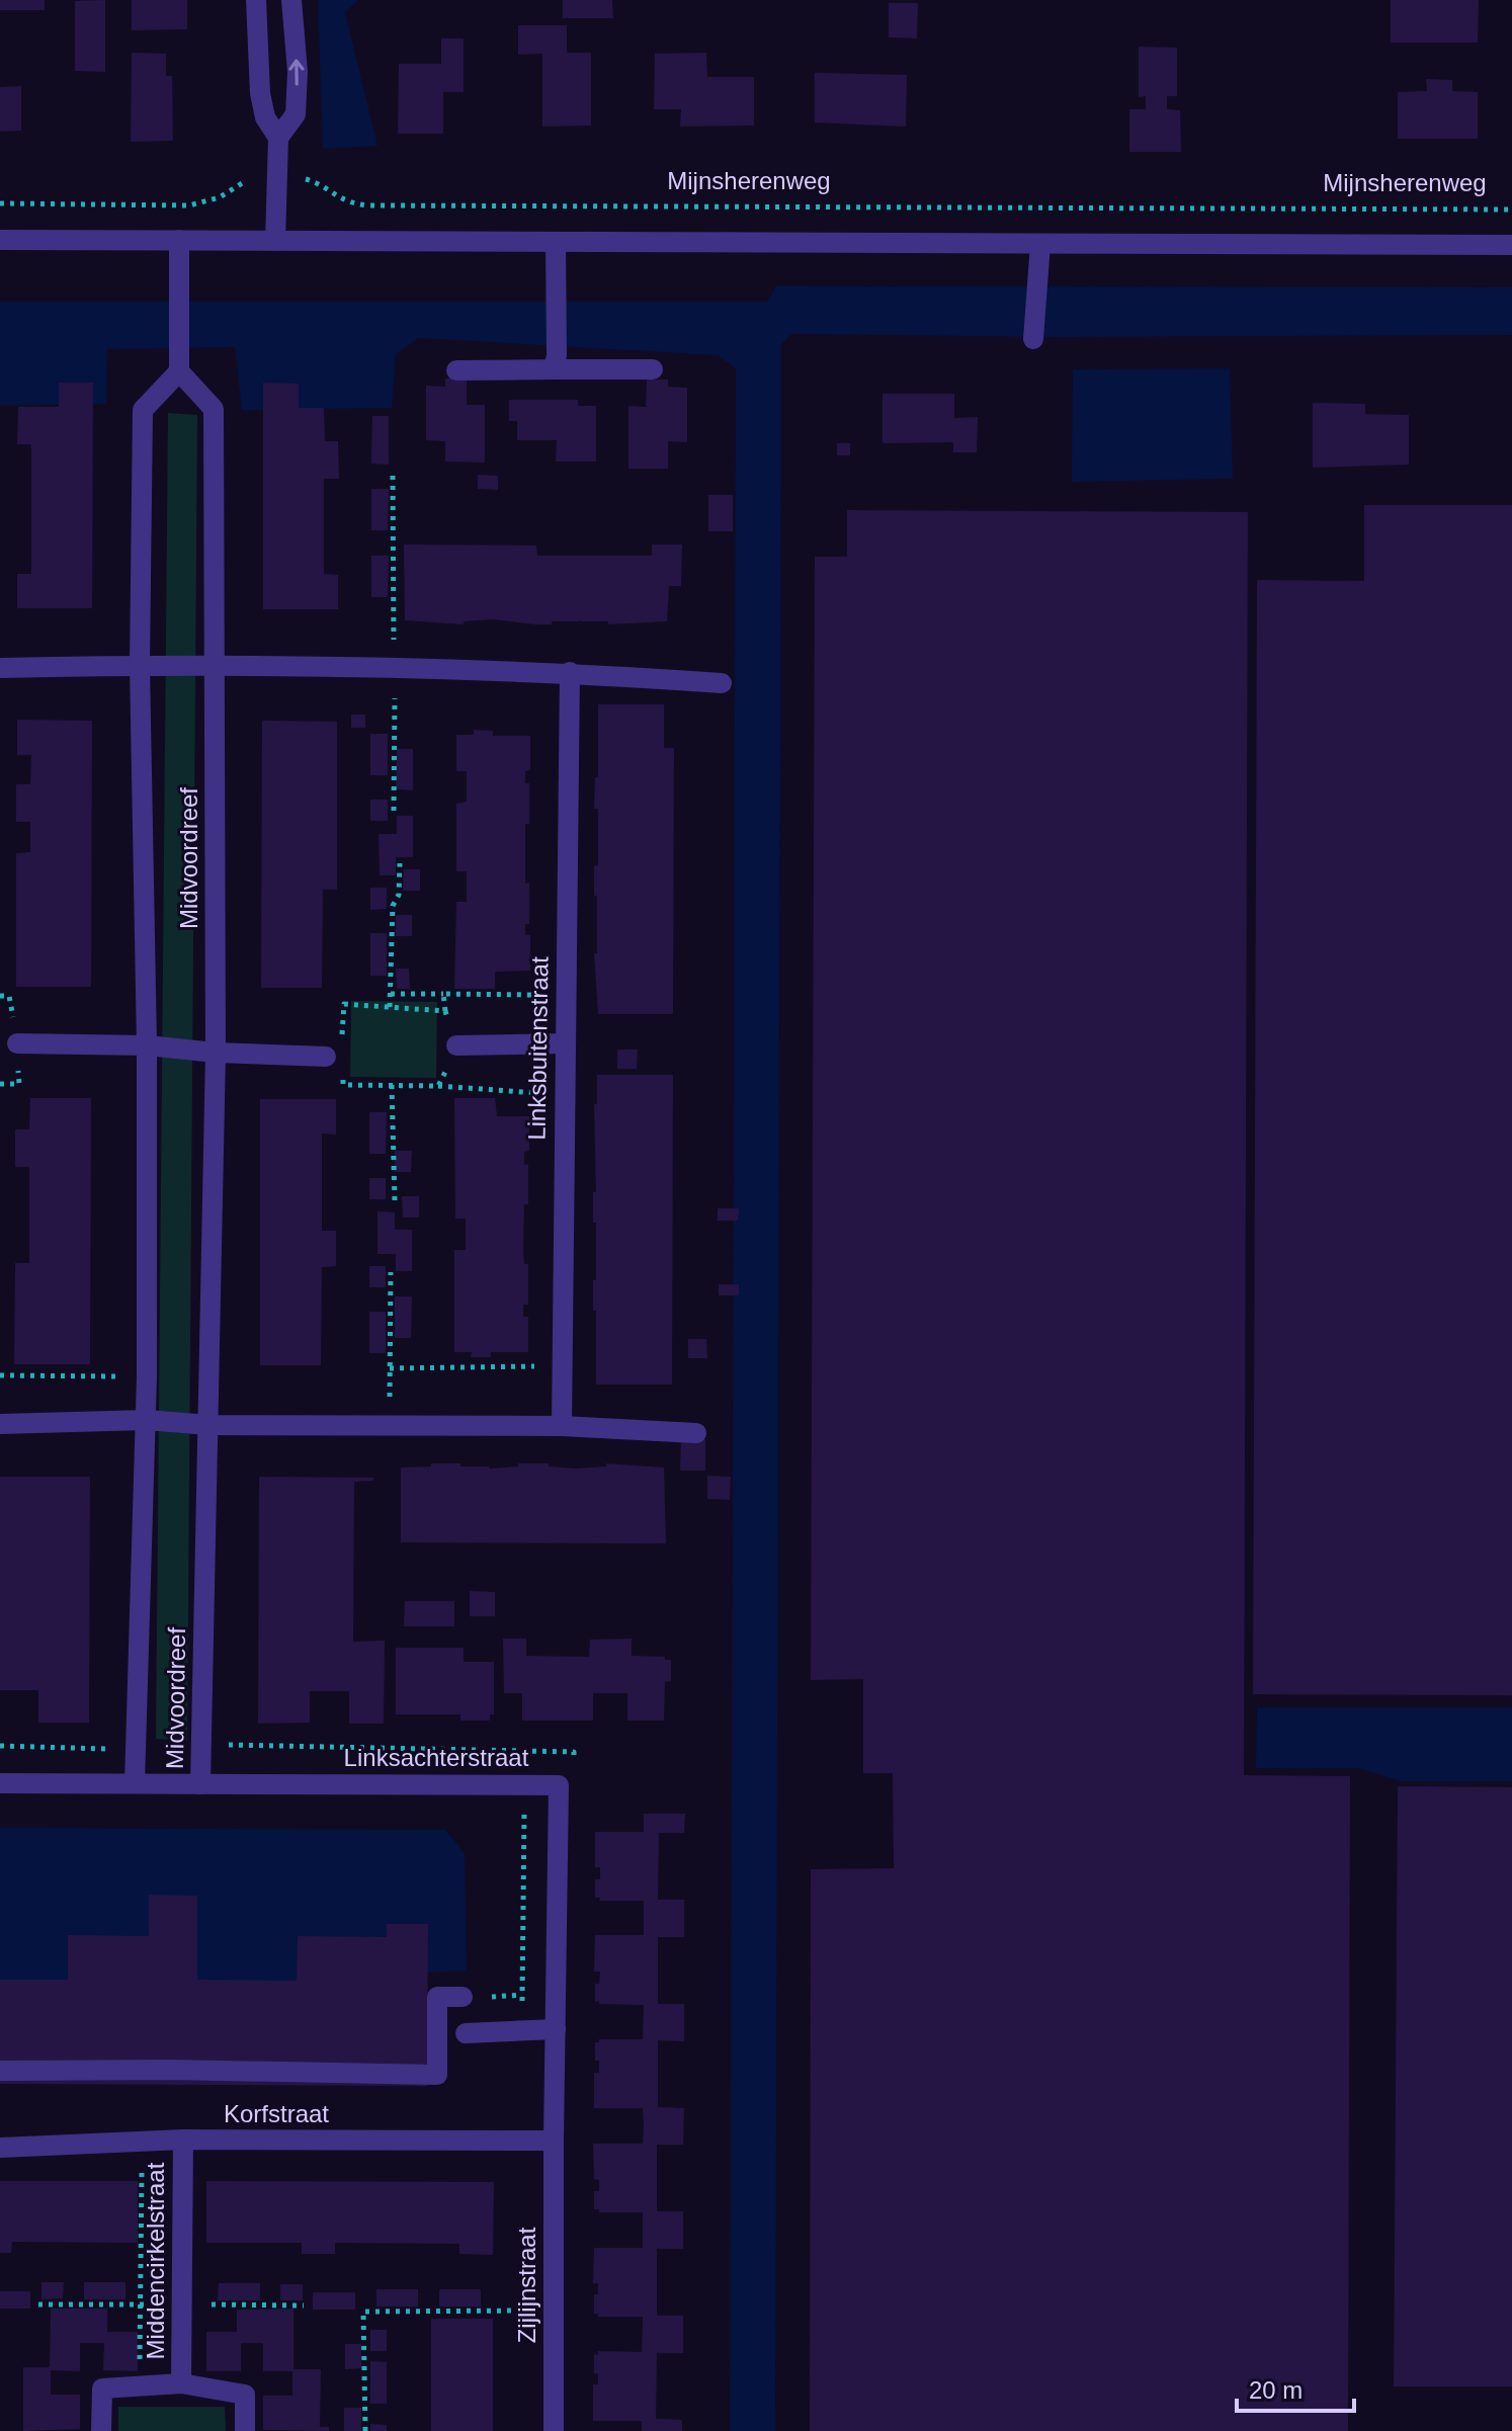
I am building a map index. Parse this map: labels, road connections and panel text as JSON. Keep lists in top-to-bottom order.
{
  "streets": {
    "street": [
      "Midvoordreef",
      "Linksbuitenstraat",
      "Linksachterstraat",
      "Korfstraat",
      "Middencirkelstraat",
      "Zijlijnstraat"
    ],
    "path": ["Mijnsherenweg"]
  },
  "crossings": [
    ["Midvoordreef", "Linksachterstraat"],
    ["Linksachterstraat", "Korfstraat"],
    ["Linksachterstraat", "Zijlijnstraat"],
    ["Korfstraat", "Middencirkelstraat"],
    ["Korfstraat", "Zijlijnstraat"]
  ],
  "scale_bar": "20 m"
}
